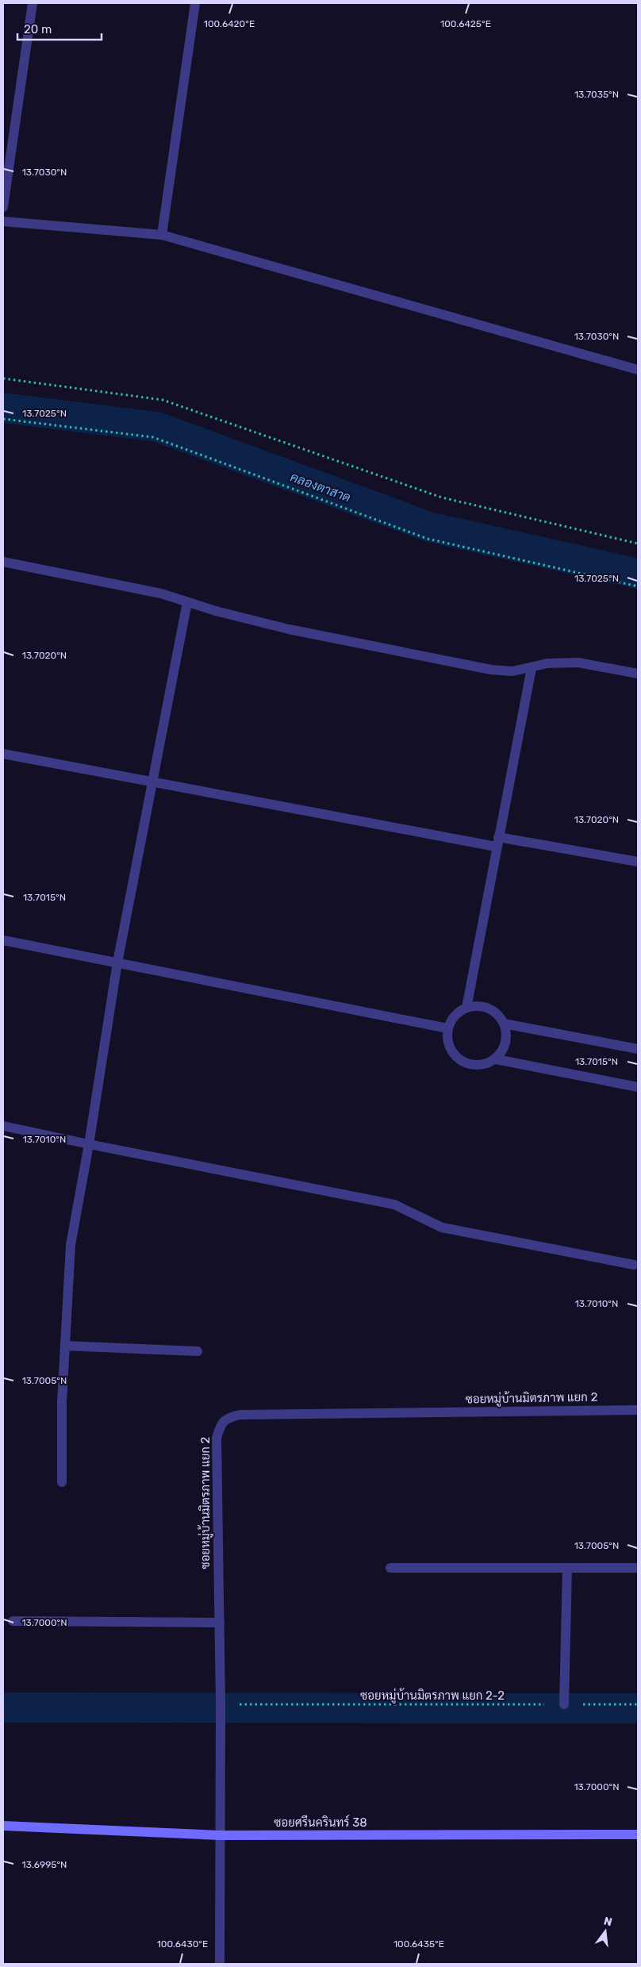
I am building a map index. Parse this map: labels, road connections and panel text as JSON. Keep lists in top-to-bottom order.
{
  "streets": {
    "street": ["ซอยหมู่บ้านมิตรภาพ แยก 2", "ซอยศรีนครินทร์ 38"],
    "path": ["ซอยหมู่บ้านมิตรภาพ แยก 2-2"]
  },
  "crossings": [
    ["ซอยหมู่บ้านมิตรภาพ แยก 2", "ซอยศรีนครินทร์ 38"]
  ],
  "water": ["คลองตาสาด"],
  "scale_bar": "20 m",
  "north": "top",
  "coordinates": [
    "100.6420°E",
    "100.6425°E",
    "13.7035°N",
    "13.7030°N",
    "13.7025°N",
    "13.7020°N",
    "13.7015°N",
    "13.7010°N",
    "13.7005°N",
    "13.7000°N",
    "13.6995°N",
    "100.6430°E",
    "100.6435°E"
  ]
}
